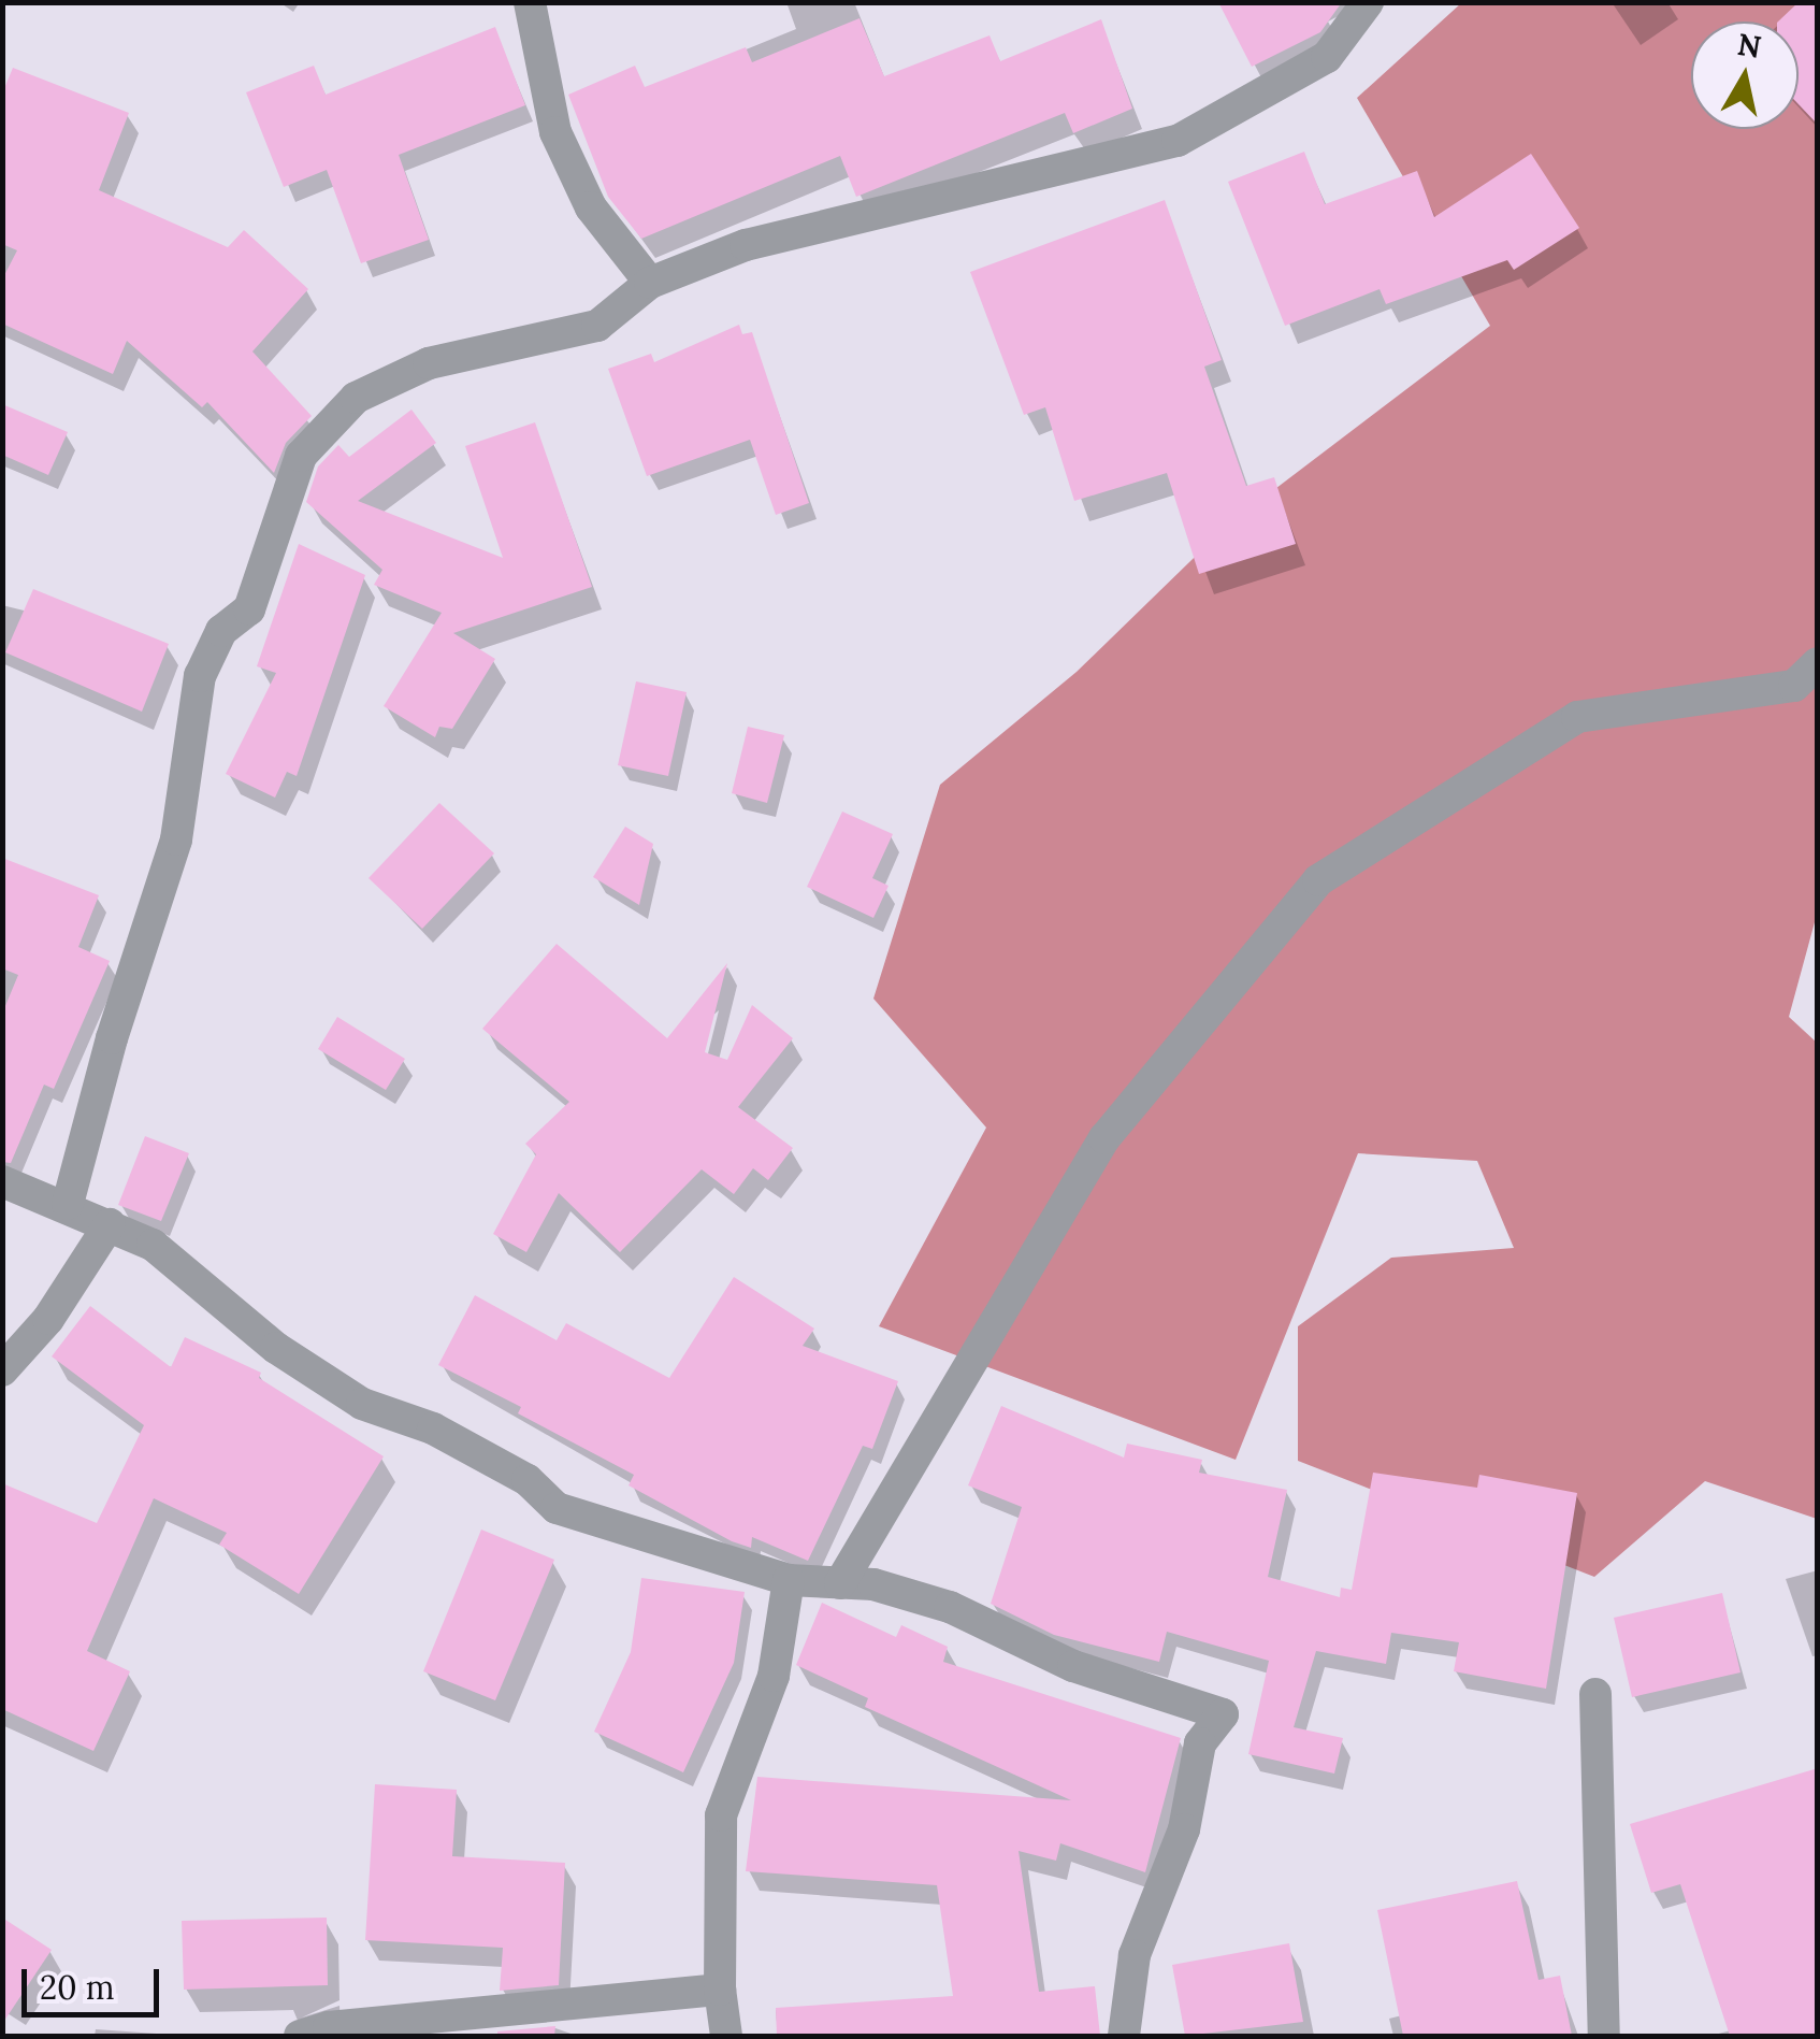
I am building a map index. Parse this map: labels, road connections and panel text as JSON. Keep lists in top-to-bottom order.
{
  "scale_bar": "20 m",
  "north": "top"
}
